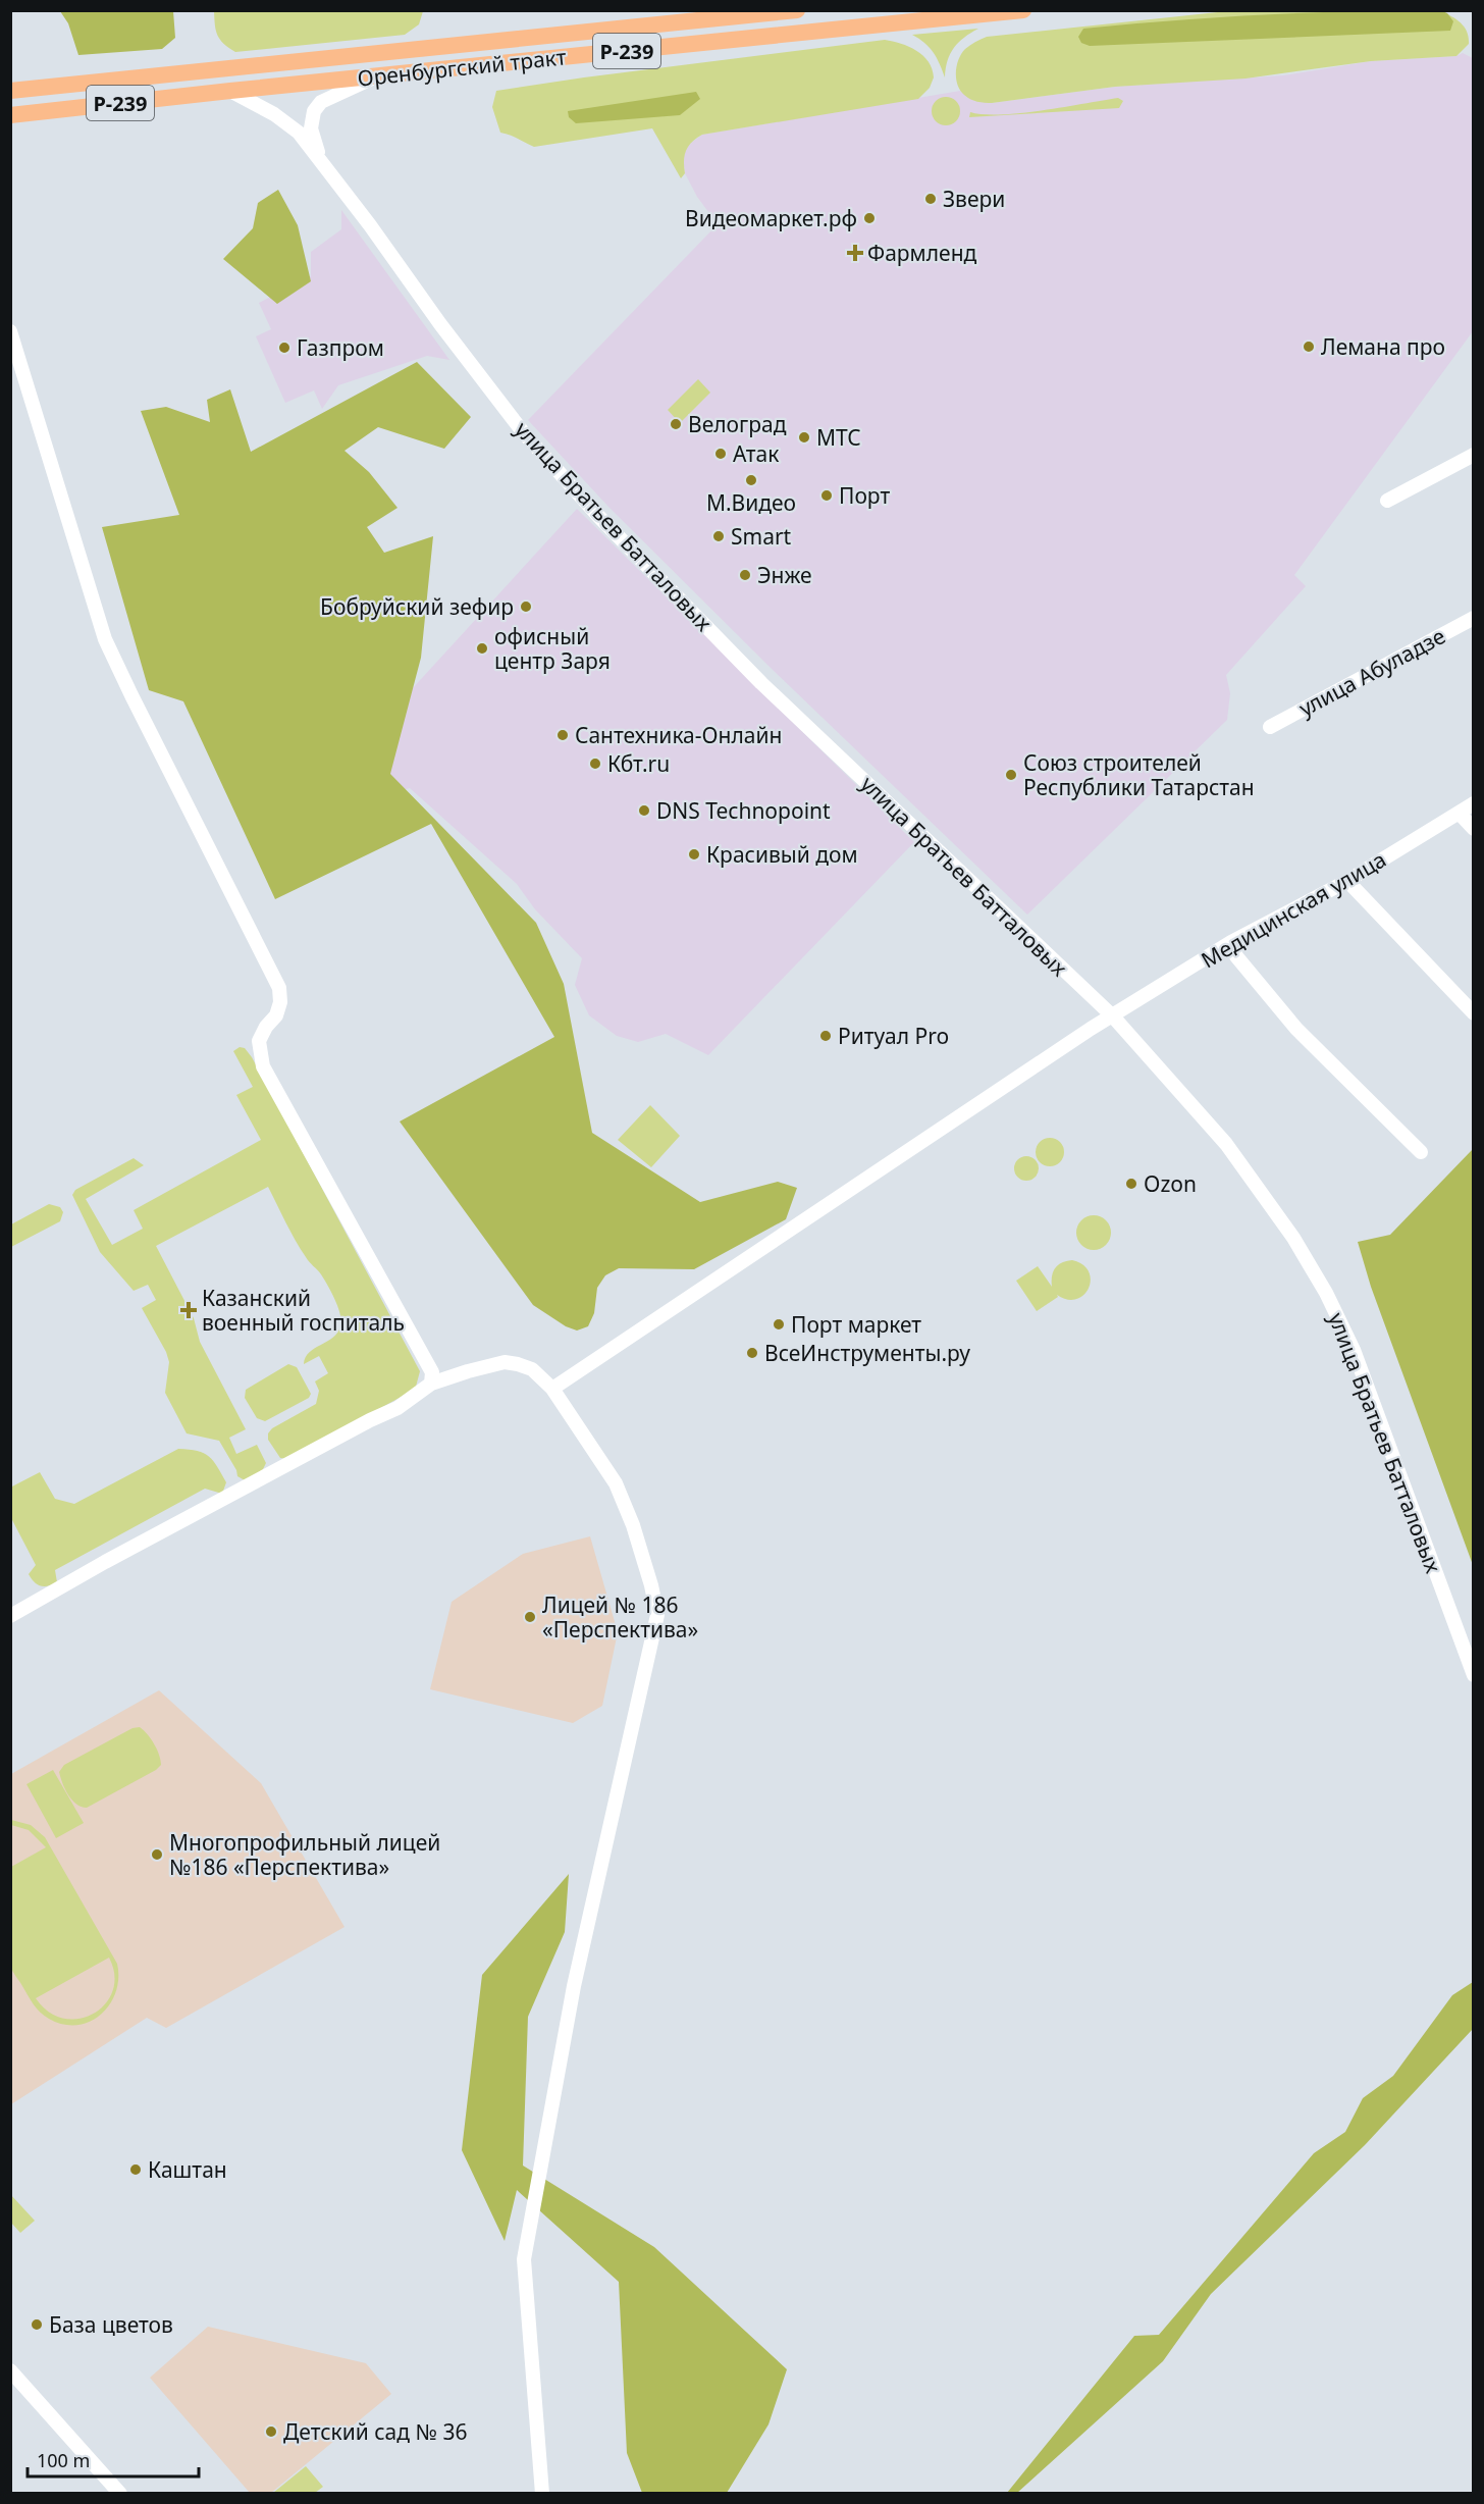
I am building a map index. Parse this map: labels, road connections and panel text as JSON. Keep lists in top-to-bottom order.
{
  "streets": {
    "main road": ["Р-239", "Оренбургский тракт"],
    "street": ["улица Братьев Батталовых", "улица Абуладзе", "Медицинская улица"]
  },
  "crossings": [
    ["Оренбургский тракт", "улица Братьев Батталовых"],
    ["улица Братьев Батталовых", "Медицинская улица"]
  ],
  "places": {
    "other": [
      "Звери",
      "Видеомаркет.рф",
      "Лемана про",
      "Газпром",
      "Велоград",
      "МТС",
      "Атак",
      "М.Видео",
      "Порт",
      "Smart",
      "Энже",
      "Бобруйский зефир",
      "офисный центр Заря",
      "Сантехника-Онлайн",
      "Кбт.ru",
      "Союз строителей Республики Татарстан",
      "DNS Technopoint",
      "Красивый дом",
      "Ритуал Pro",
      "Ozon",
      "Порт маркет",
      "ВсеИнструменты.ру",
      "Лицей № 186 «Перспектива»",
      "Многопрофильный лицей №186 «Перспектива»",
      "Каштан",
      "База цветов",
      "Детский сад № 36"
    ],
    "health": ["Фармленд", "Казанский военный госпиталь"]
  },
  "scale_bar": "100 m"
}
